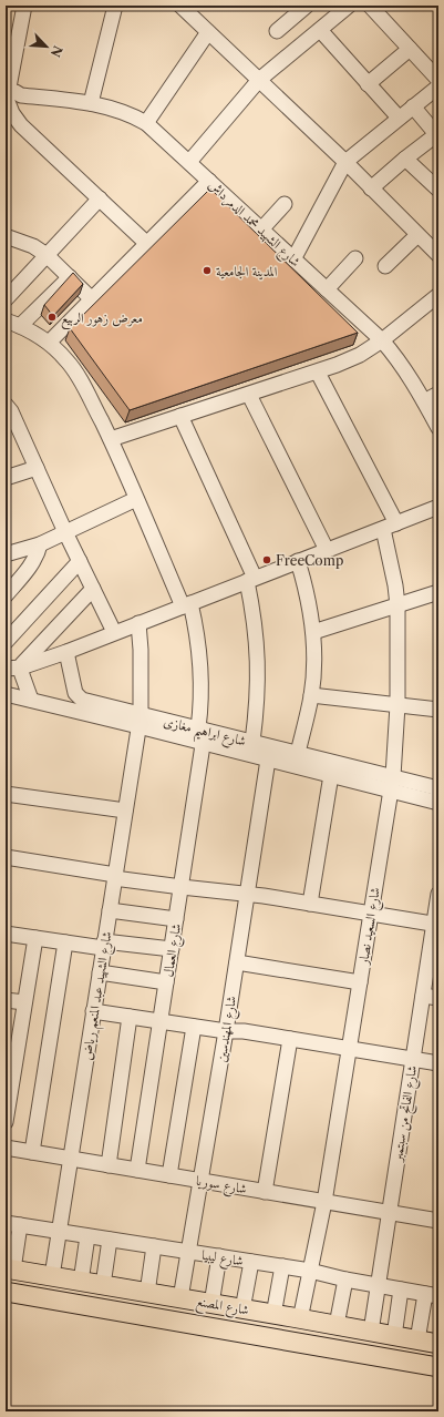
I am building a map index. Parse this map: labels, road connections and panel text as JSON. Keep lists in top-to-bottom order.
{
  "streets": {
    "main road": ["شارع المصنع"],
    "street": [
      "شارع الشهيد محمد الدمرداش",
      "شارع ابراهيم مغازى",
      "شارع السعيد نصار",
      "شارع العمال",
      "شارع الشهيد عبد المنعم رياض",
      "شارع المهندسين",
      "شارع الفاتح من سبتمبر",
      "شارع سوريا",
      "شارع ليبيا"
    ]
  },
  "crossings": [
    ["شارع ابراهيم مغازى", "شارع السعيد نصار"],
    ["شارع ابراهيم مغازى", "شارع العمال"],
    ["شارع ابراهيم مغازى", "شارع الشهيد عبد المنعم رياض"],
    ["شارع ابراهيم مغازى", "شارع المهندسين"],
    ["شارع السعيد نصار", "شارع سوريا"],
    ["شارع السعيد نصار", "شارع ليبيا"],
    ["شارع السعيد نصار", "شارع المصنع"],
    ["شارع العمال", "شارع سوريا"],
    ["شارع الشهيد عبد المنعم رياض", "شارع سوريا"],
    ["شارع الشهيد عبد المنعم رياض", "شارع ليبيا"],
    ["شارع الشهيد عبد المنعم رياض", "شارع المصنع"],
    ["شارع المهندسين", "شارع سوريا"],
    ["شارع المهندسين", "شارع ليبيا"],
    ["شارع المهندسين", "شارع المصنع"],
    ["شارع الفاتح من سبتمبر", "شارع سوريا"],
    ["شارع الفاتح من سبتمبر", "شارع ليبيا"],
    ["شارع الفاتح من سبتمبر", "شارع المصنع"]
  ],
  "places": ["المدينة الجامعية", "معرض زهور الربيع", "FreeComp"],
  "north": "bottom right"
}
